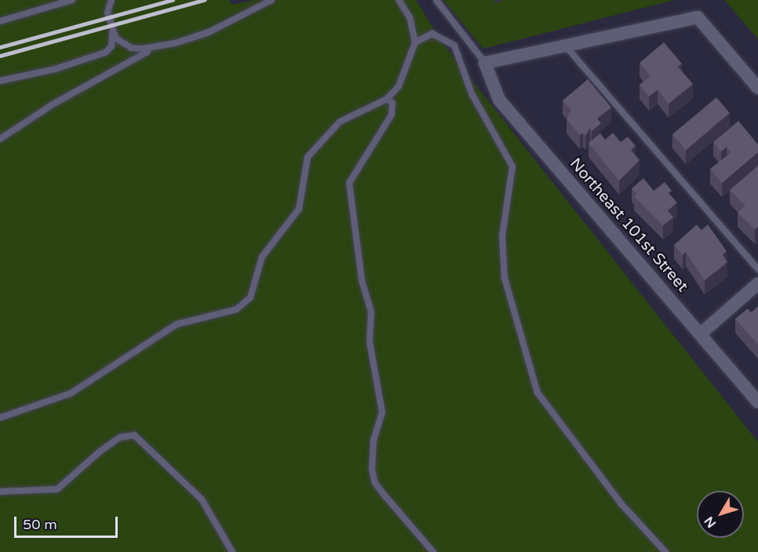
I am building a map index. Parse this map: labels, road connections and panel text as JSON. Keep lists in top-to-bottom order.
{
  "streets": {
    "street": ["Northeast 101st Street"]
  },
  "scale_bar": "50 m",
  "north": "bottom left"
}
